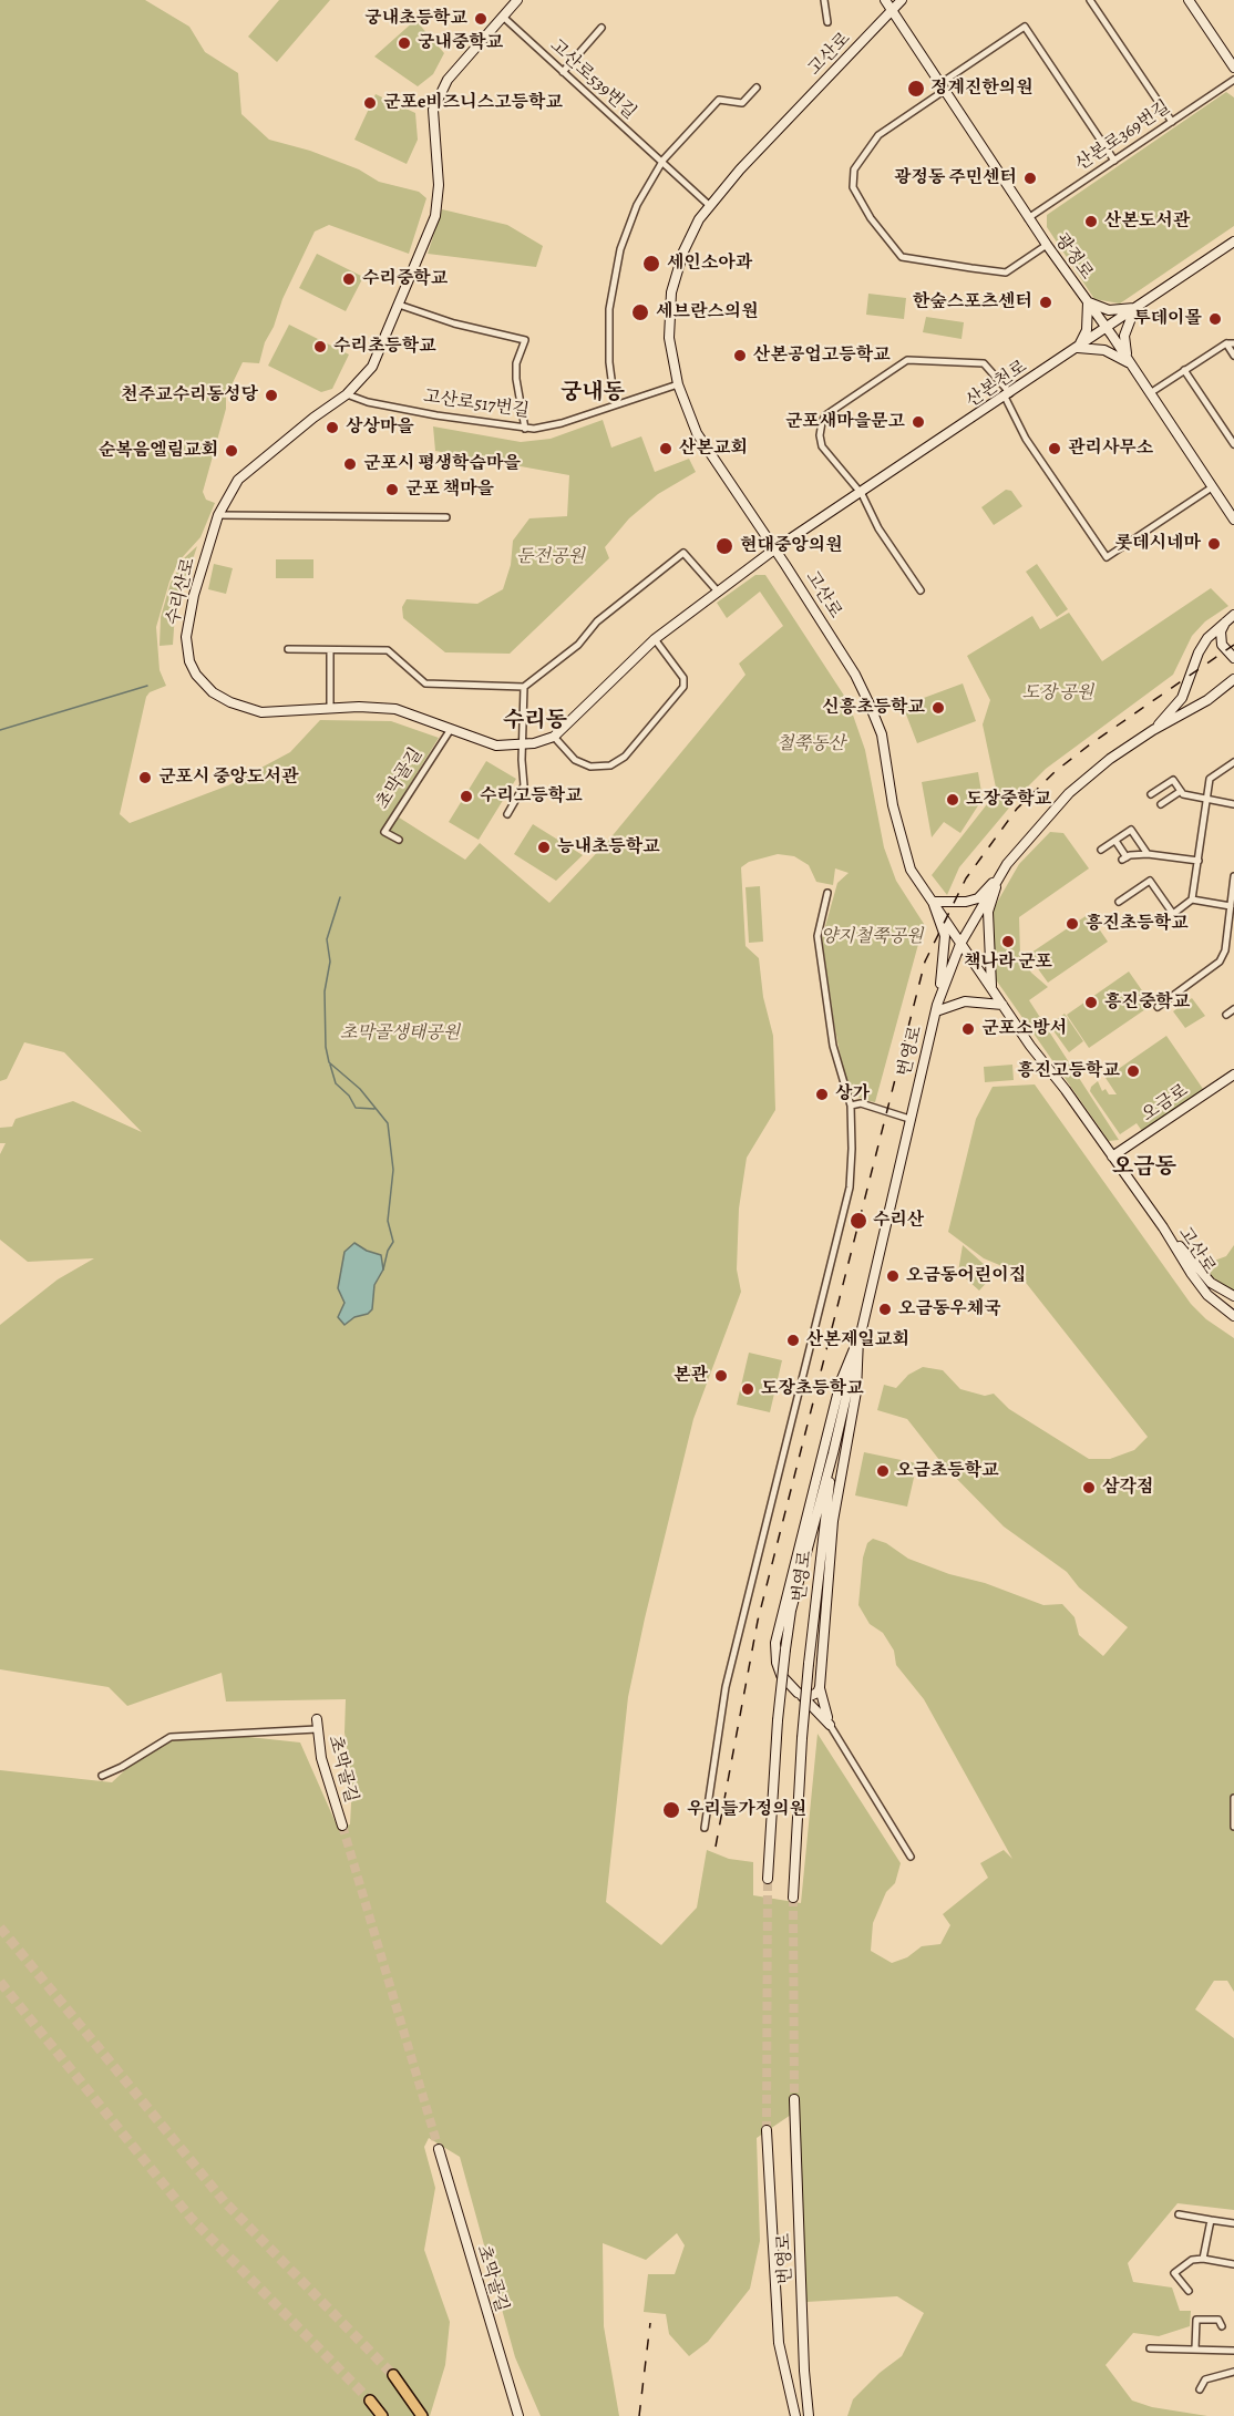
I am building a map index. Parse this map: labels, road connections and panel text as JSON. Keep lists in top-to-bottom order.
{
  "streets": {
    "street": [
      "고산로",
      "고산로539번길",
      "산본로369번길",
      "광정로",
      "산본천로",
      "고산로517번길",
      "수리산로",
      "초막골길",
      "번영로",
      "오금로"
    ]
  },
  "crossings": [
    ["고산로", "고산로539번길"],
    ["고산로", "광정로"],
    ["고산로", "산본천로"],
    ["고산로", "고산로517번길"],
    ["고산로", "번영로"],
    ["고산로", "오금로"],
    ["고산로539번길", "수리산로"],
    ["산본로369번길", "광정로"],
    ["광정로", "산본천로"],
    ["고산로517번길", "수리산로"],
    ["수리산로", "초막골길"]
  ],
  "districts": ["궁내동", "수리동", "오금동"],
  "parks": [
    "둔전공원",
    "도장 공원",
    "철쭉동산",
    "양지철쭉공원",
    "초막골생태공원"
  ],
  "places": [
    "궁내초등학교",
    "궁내중학교",
    "정계진한의원",
    "군포e비즈니스고등학교",
    "광정동 주민센터",
    "산본도서관",
    "세인소아과",
    "수리중학교",
    "한숲스포츠센터",
    "세브란스의원",
    "투데이몰",
    "수리초등학교",
    "산본공업고등학교",
    "천주교수리동성당",
    "군포새마을문고",
    "상상마을",
    "산본교회",
    "관리사무소",
    "순복음엘림교회",
    "군포시 평생학습마을",
    "군포 책마을",
    "롯데시네마",
    "현대중앙의원",
    "신흥초등학교",
    "군포시 중앙도서관",
    "수리고등학교",
    "도장중학교",
    "능내초등학교",
    "흥진초등학교",
    "책나라 군포",
    "흥진중학교",
    "군포소방서",
    "흥진고등학교",
    "상가",
    "수리산",
    "오금동어린이집",
    "오금동우체국",
    "산본제일교회",
    "본관",
    "도장초등학교",
    "오금초등학교",
    "삼각점",
    "우리들가정의원"
  ]
}
